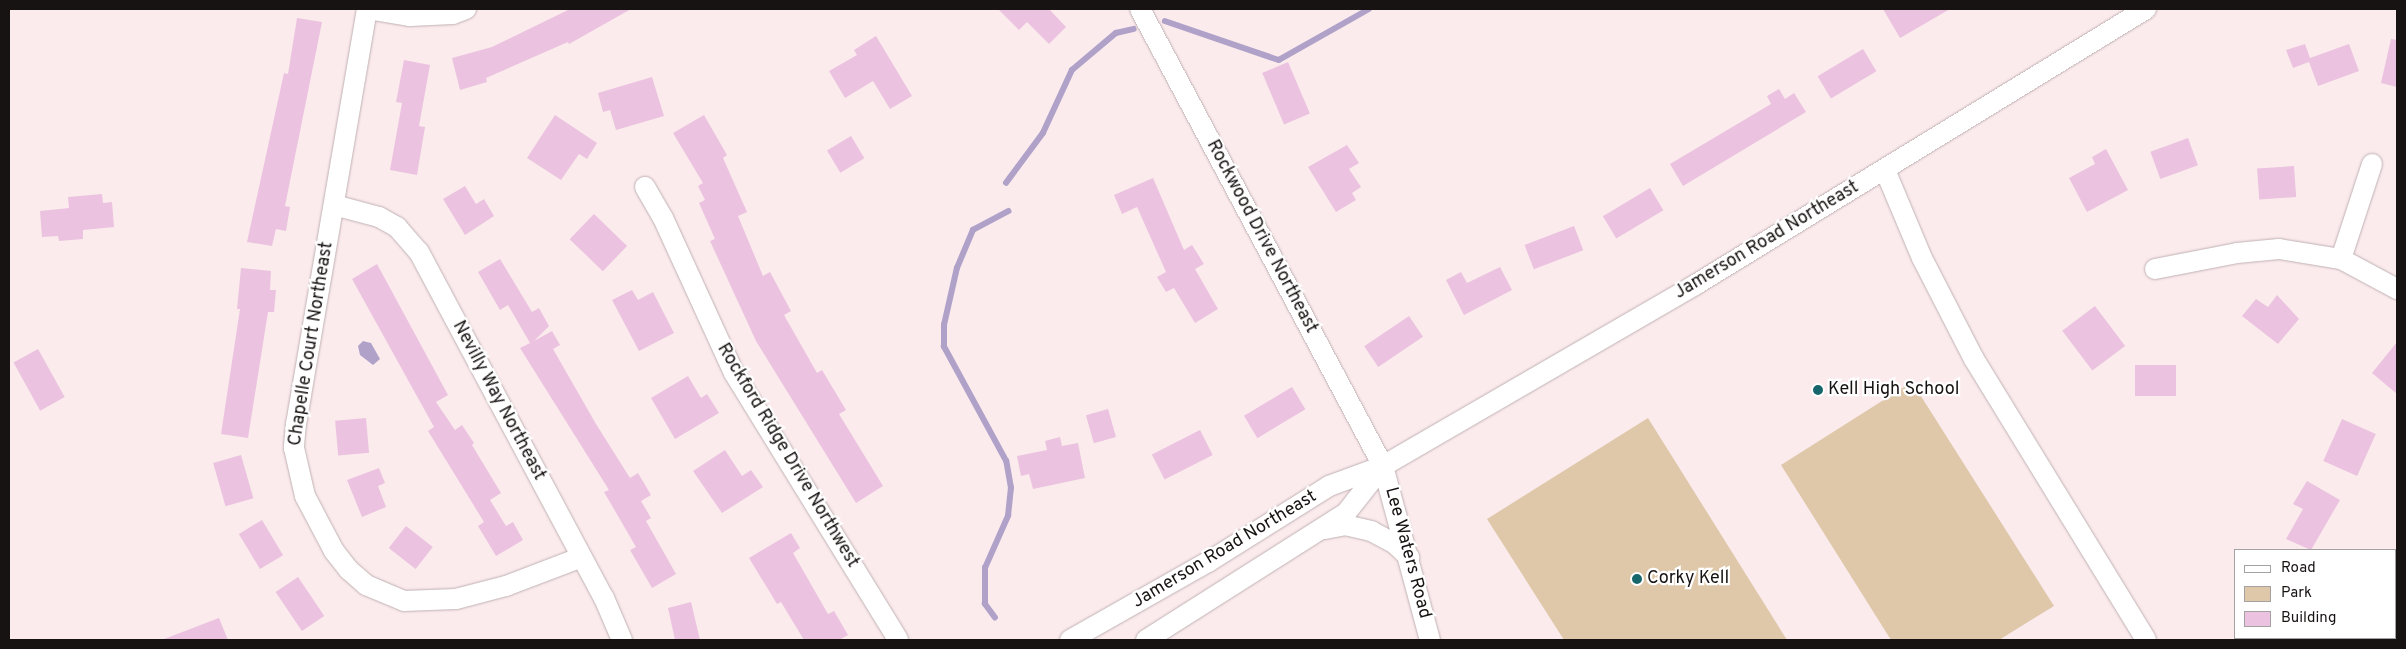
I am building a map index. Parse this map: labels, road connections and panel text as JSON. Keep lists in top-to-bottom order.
{
  "streets": {
    "street": [
      "Rockwood Drive Northeast",
      "Jamerson Road Northeast",
      "Chapelle Court Northeast",
      "Nevilly Way Northeast",
      "Rockford Ridge Drive Northwest",
      "Lee Waters Road"
    ]
  },
  "crossings": [
    ["Rockwood Drive Northeast", "Jamerson Road Northeast"],
    ["Rockwood Drive Northeast", "Lee Waters Road"],
    ["Jamerson Road Northeast", "Lee Waters Road"],
    ["Chapelle Court Northeast", "Nevilly Way Northeast"]
  ],
  "places": ["Kell High School", "Corky Kell"],
  "legend": ["Road", "Park", "Building"]
}
